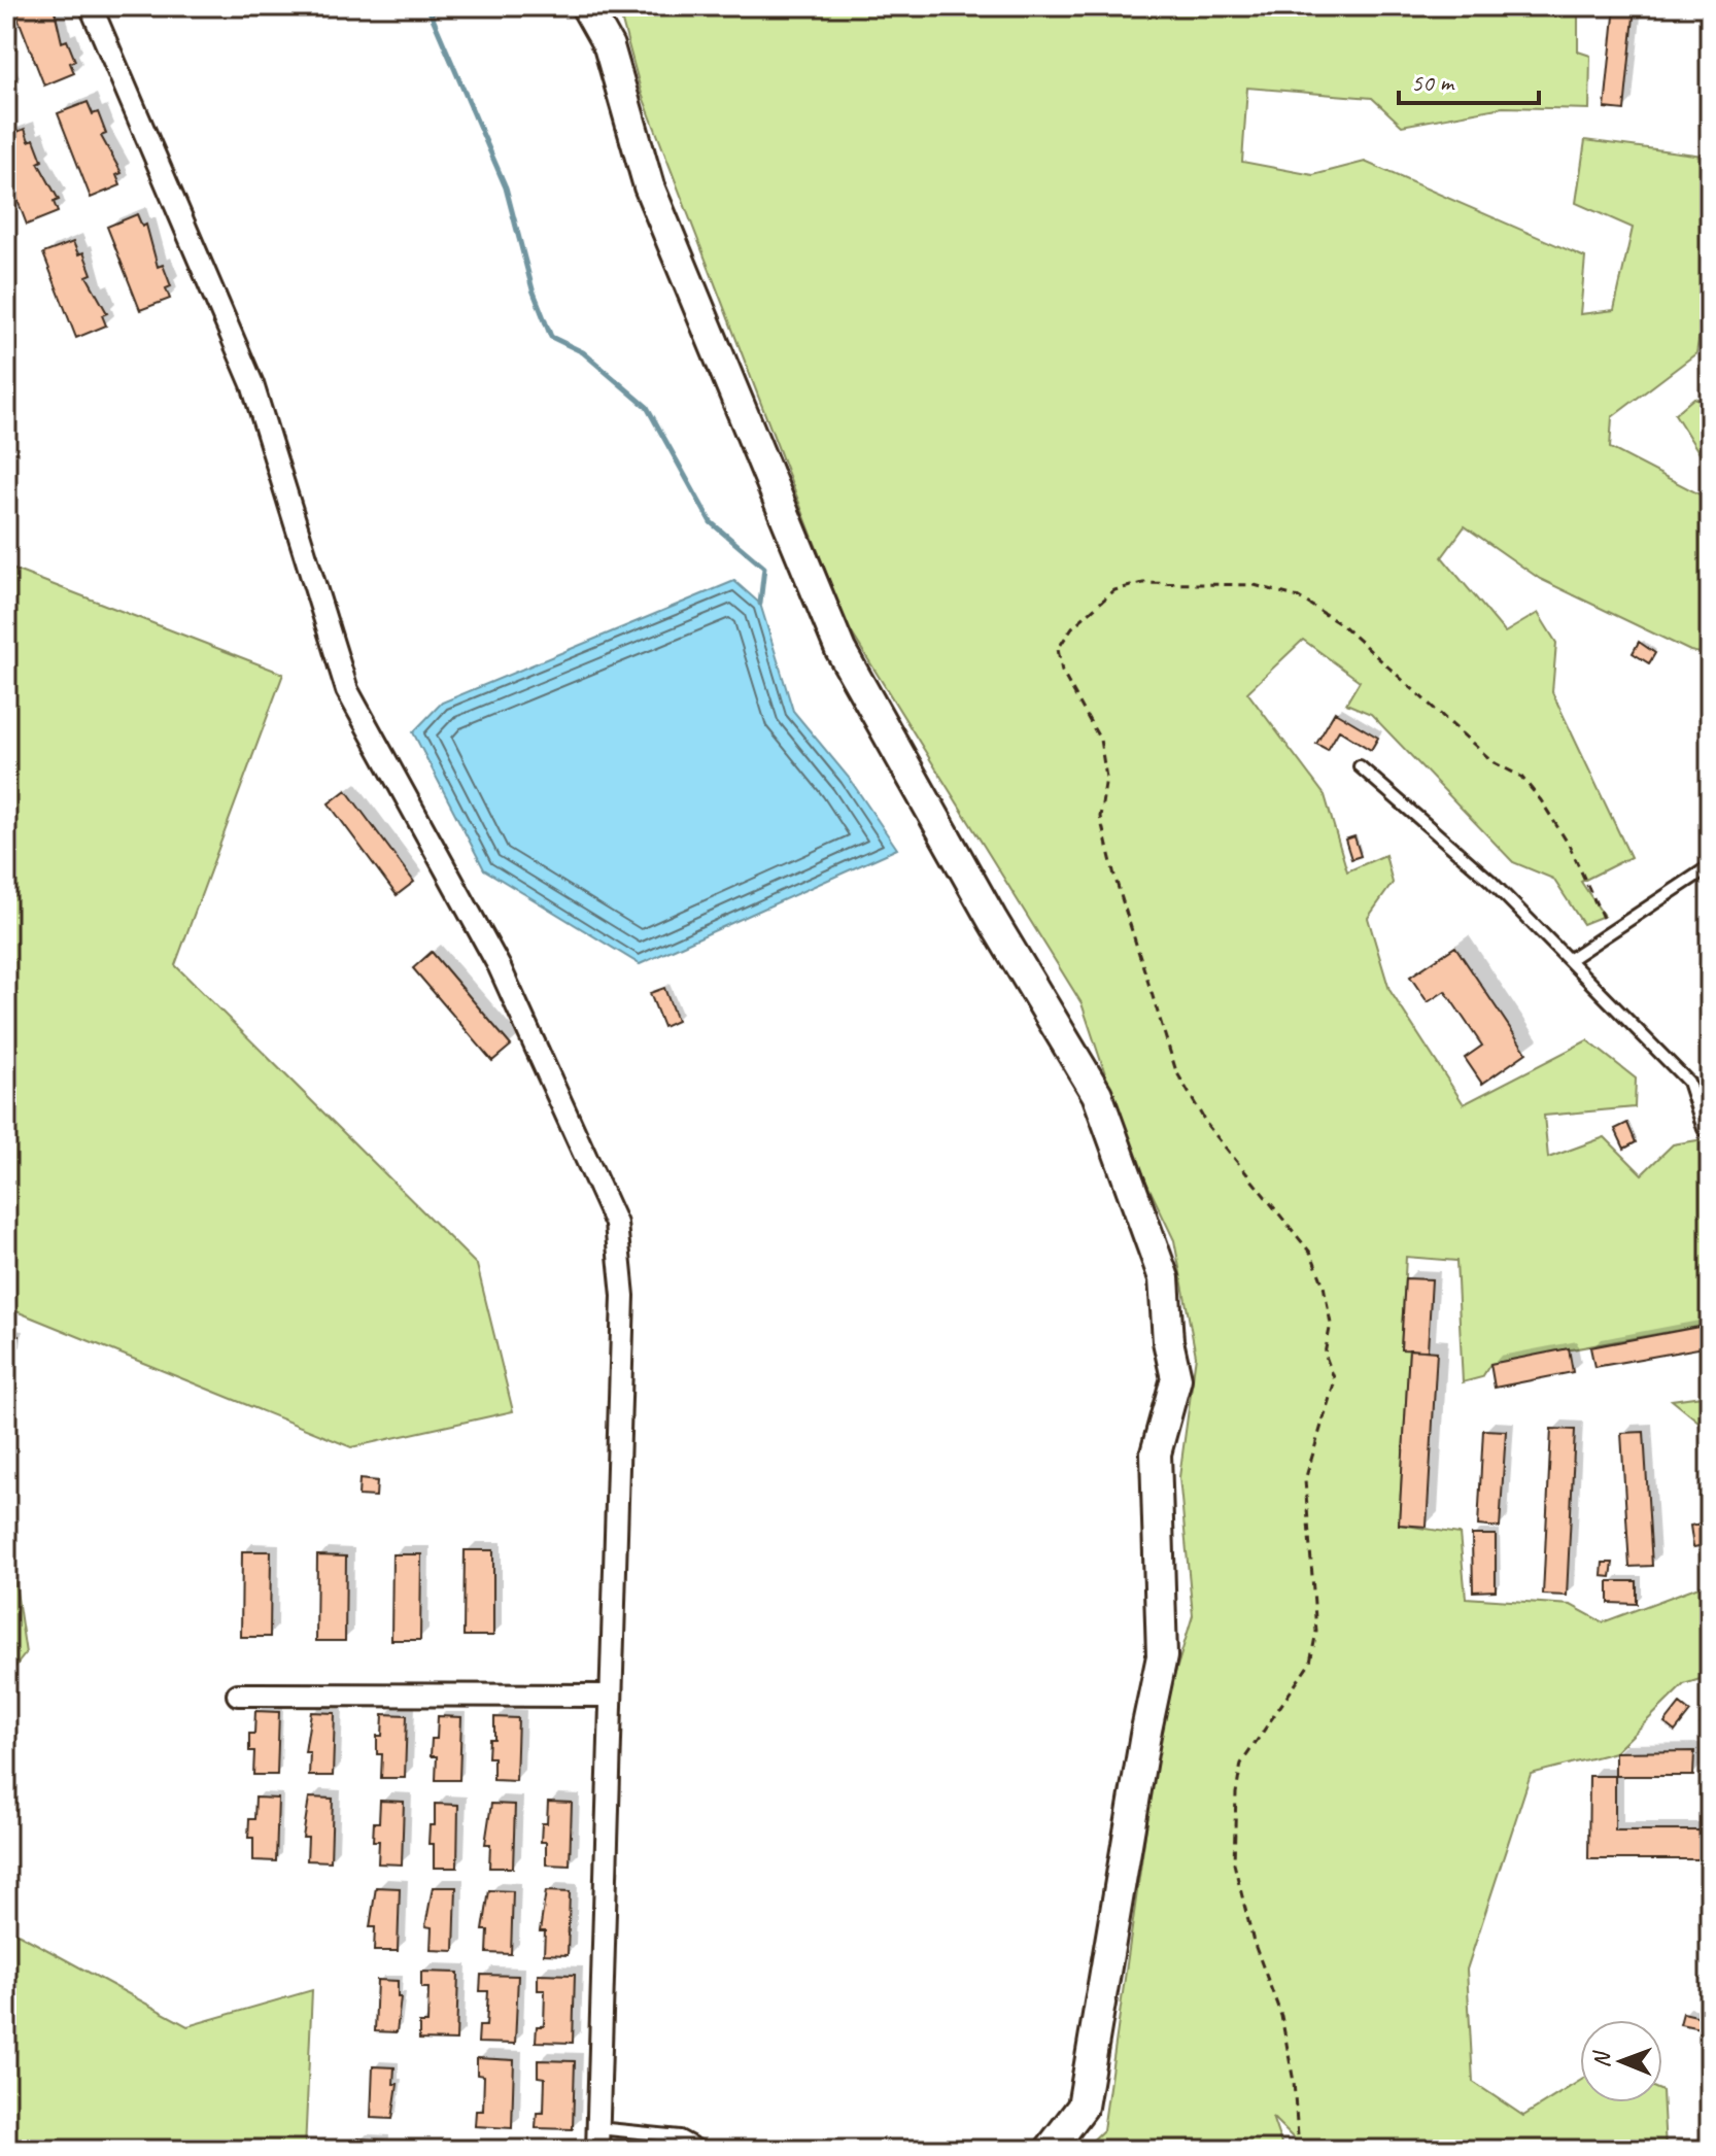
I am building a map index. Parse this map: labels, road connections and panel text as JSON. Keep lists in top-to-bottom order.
{
  "scale_bar": "50 m",
  "north": "left"
}
